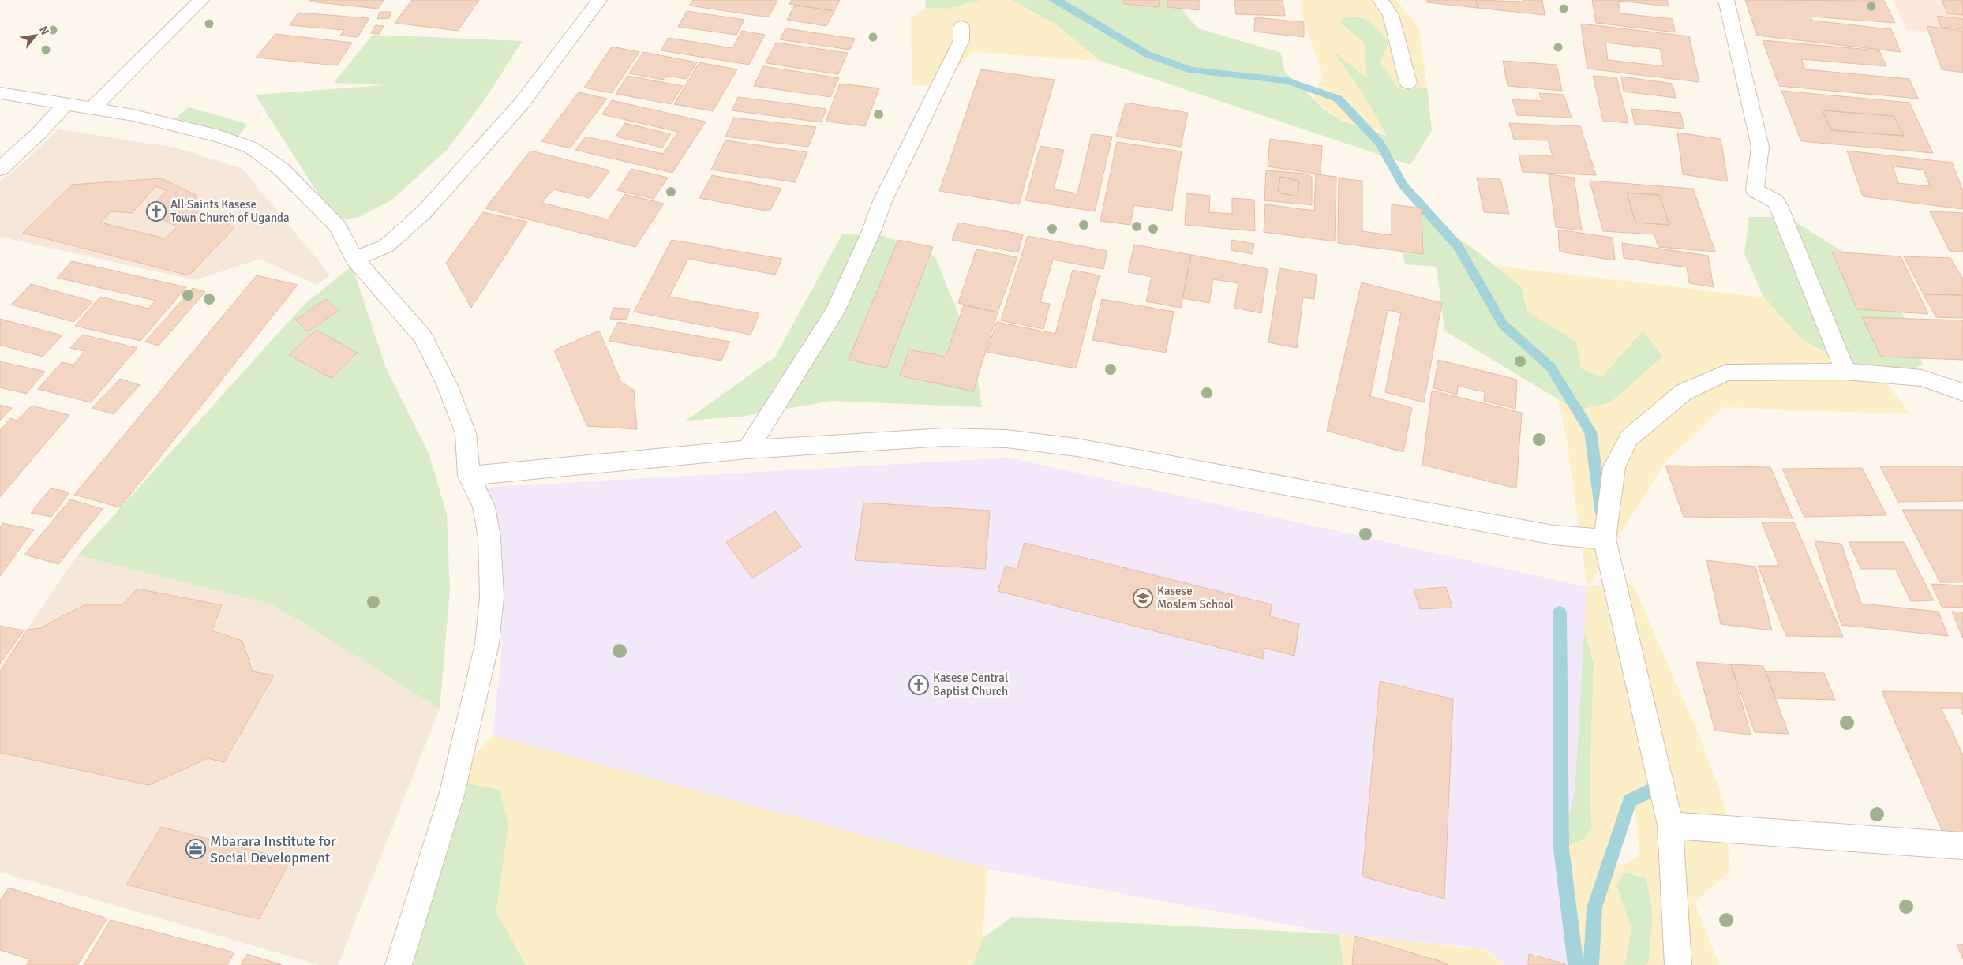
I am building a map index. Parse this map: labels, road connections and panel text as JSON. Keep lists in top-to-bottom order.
{
  "places": {
    "church": ["All Saints Kasese Town Church of Uganda", "Kasese Central Baptist Church"],
    "school or university": ["Kasese Moslem School"],
    "office": ["Mbarara Institute for Social Development"]
  },
  "north": "top right"
}
